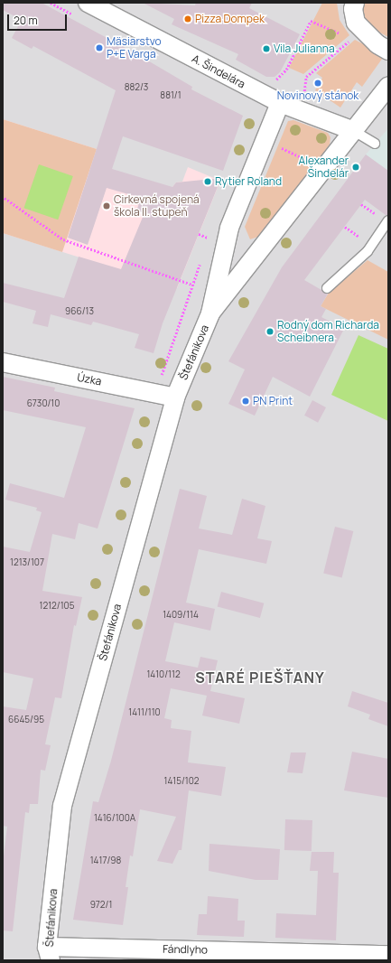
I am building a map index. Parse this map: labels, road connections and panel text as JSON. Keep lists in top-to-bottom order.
{
  "streets": {
    "street": [
      "A. Šindelára",
      "Štefánikova",
      "Úzka",
      "Fándlyho"
    ]
  },
  "crossings": [
    ["A. Šindelára", "Štefánikova"],
    ["Štefánikova", "Úzka"],
    ["Štefánikova", "Fándlyho"]
  ],
  "districts": ["STARÉ PIEŠŤANY"],
  "places": [
    "Pizza Dompek",
    "Mäsiarstvo P+E Varga",
    "Vila Julianna",
    "Novinový stánok",
    "Alexander Šindelár",
    "Rytier Roland",
    "Cirkevná spojená škola II. stupeň",
    "Rodný dom Richarda Scheibnera",
    "PN Print"
  ],
  "house_numbers": [
    "882/3",
    "881/1",
    "966/13",
    "6730/10",
    "1213/107",
    "1212/105",
    "1409/114",
    "1410/112",
    "1411/110",
    "6645/95",
    "1415/102",
    "1416/100A",
    "1417/98",
    "972/1"
  ],
  "scale_bar": "20 m"
}
